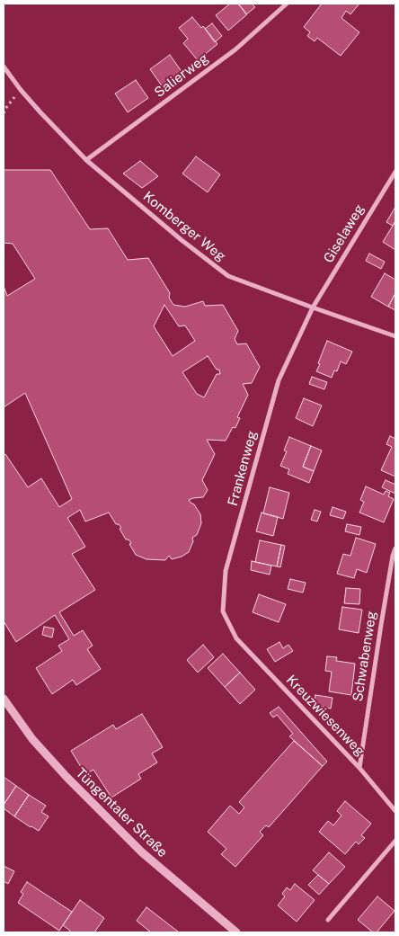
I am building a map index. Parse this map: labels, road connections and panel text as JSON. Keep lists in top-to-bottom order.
{
  "streets": {
    "street": [
      "Salierweg",
      "Komberger Weg",
      "Giselaweg",
      "Frankenweg",
      "Schwabenweg",
      "Kreuzwiesenweg",
      "Tüngentaler Straße"
    ]
  },
  "crossings": [
    ["Salierweg", "Komberger Weg"],
    ["Komberger Weg", "Giselaweg"],
    ["Komberger Weg", "Frankenweg"],
    ["Giselaweg", "Frankenweg"],
    ["Frankenweg", "Kreuzwiesenweg"],
    ["Schwabenweg", "Kreuzwiesenweg"]
  ]
}
